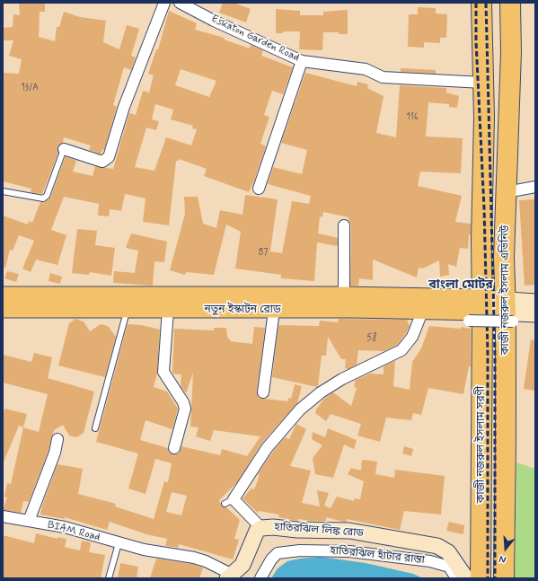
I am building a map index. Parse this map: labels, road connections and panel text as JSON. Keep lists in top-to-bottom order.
{
  "streets": {
    "highway": ["কাজী নজরুল ইসলাম এভিনিউ", "কাজী নজরুল ইসলাম সরণী"],
    "main road": ["নতুন ইস্কাটন রোড"],
    "street": [
      "Eskaton Garden Road",
      "হাতিরঝিল লিঙ্ক রোড",
      "BIAM Road",
      "হাতিরঝিল হাঁটার রাস্তা"
    ]
  },
  "crossings": [
    ["নতুন ইস্কাটন রোড", "কাজী নজরুল ইসলাম সরণী"],
    ["হাতিরঝিল লিঙ্ক রোড", "BIAM Road"]
  ],
  "districts": ["বাংলা মোটর"],
  "house_numbers": [
    "13/A",
    "116",
    "87",
    "58"
  ],
  "north": "bottom"
}
